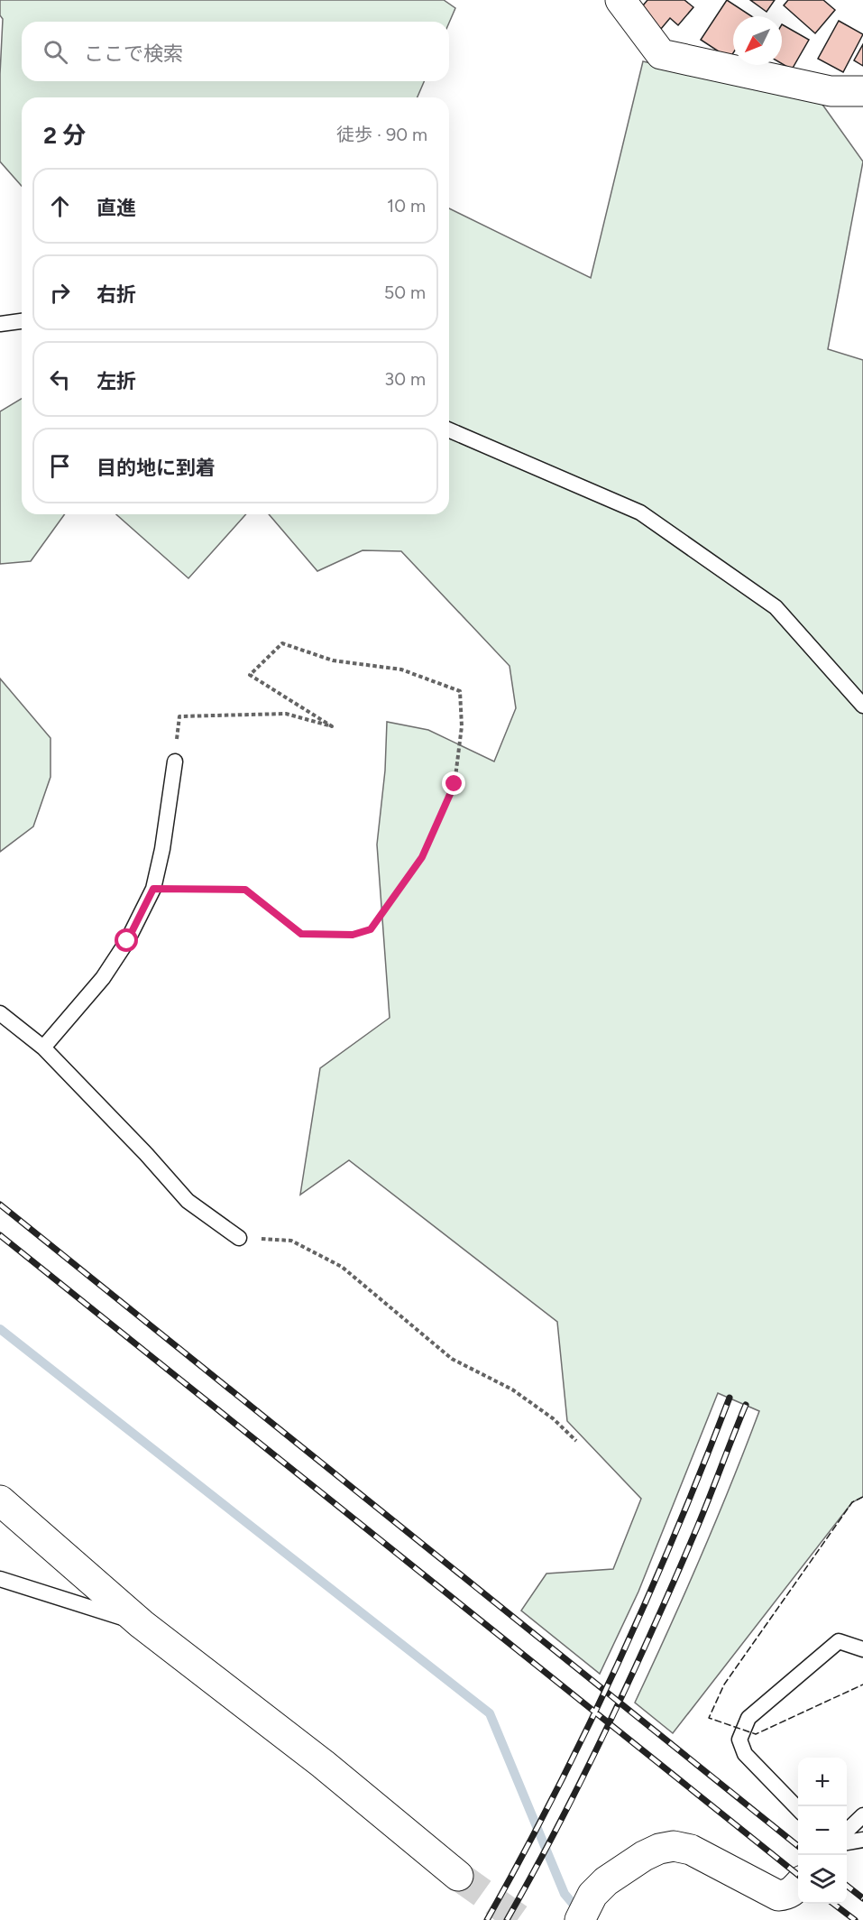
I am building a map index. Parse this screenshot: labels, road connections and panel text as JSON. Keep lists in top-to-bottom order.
{
  "north": "bottom left",
  "page": {
    "search": "ここで検索",
    "heading": ["2 分", "徒歩 · 90 m"],
    "list": [
      ["直進", "10 m"],
      ["右折", "50 m"],
      ["左折", "30 m"],
      "目的地に到着"
    ],
    "map_buttons": ["+", "−"]
  }
}
